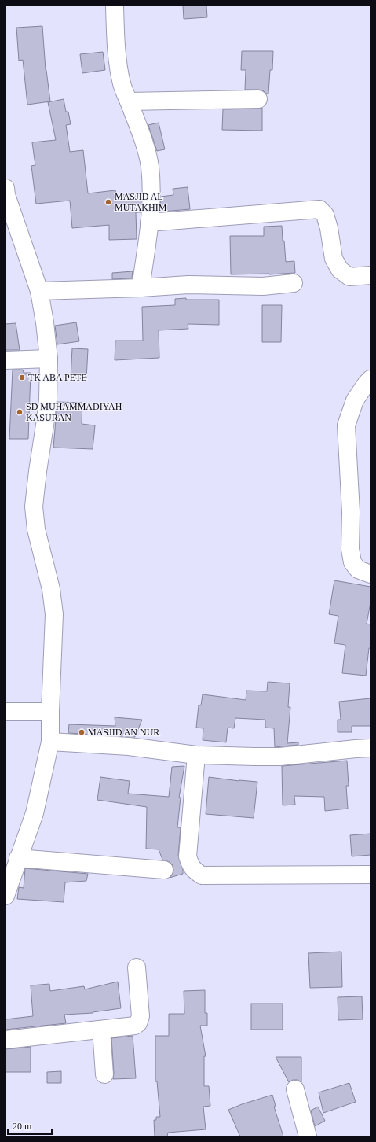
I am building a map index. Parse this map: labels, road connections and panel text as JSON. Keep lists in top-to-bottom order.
{
  "places": [
    "MASJID AL MUTAKHIM",
    "TK ABA PETE",
    "SD MUHAMMADIYAH KASURAN",
    "MASJID AN NUR"
  ],
  "scale_bar": "20 m"
}
